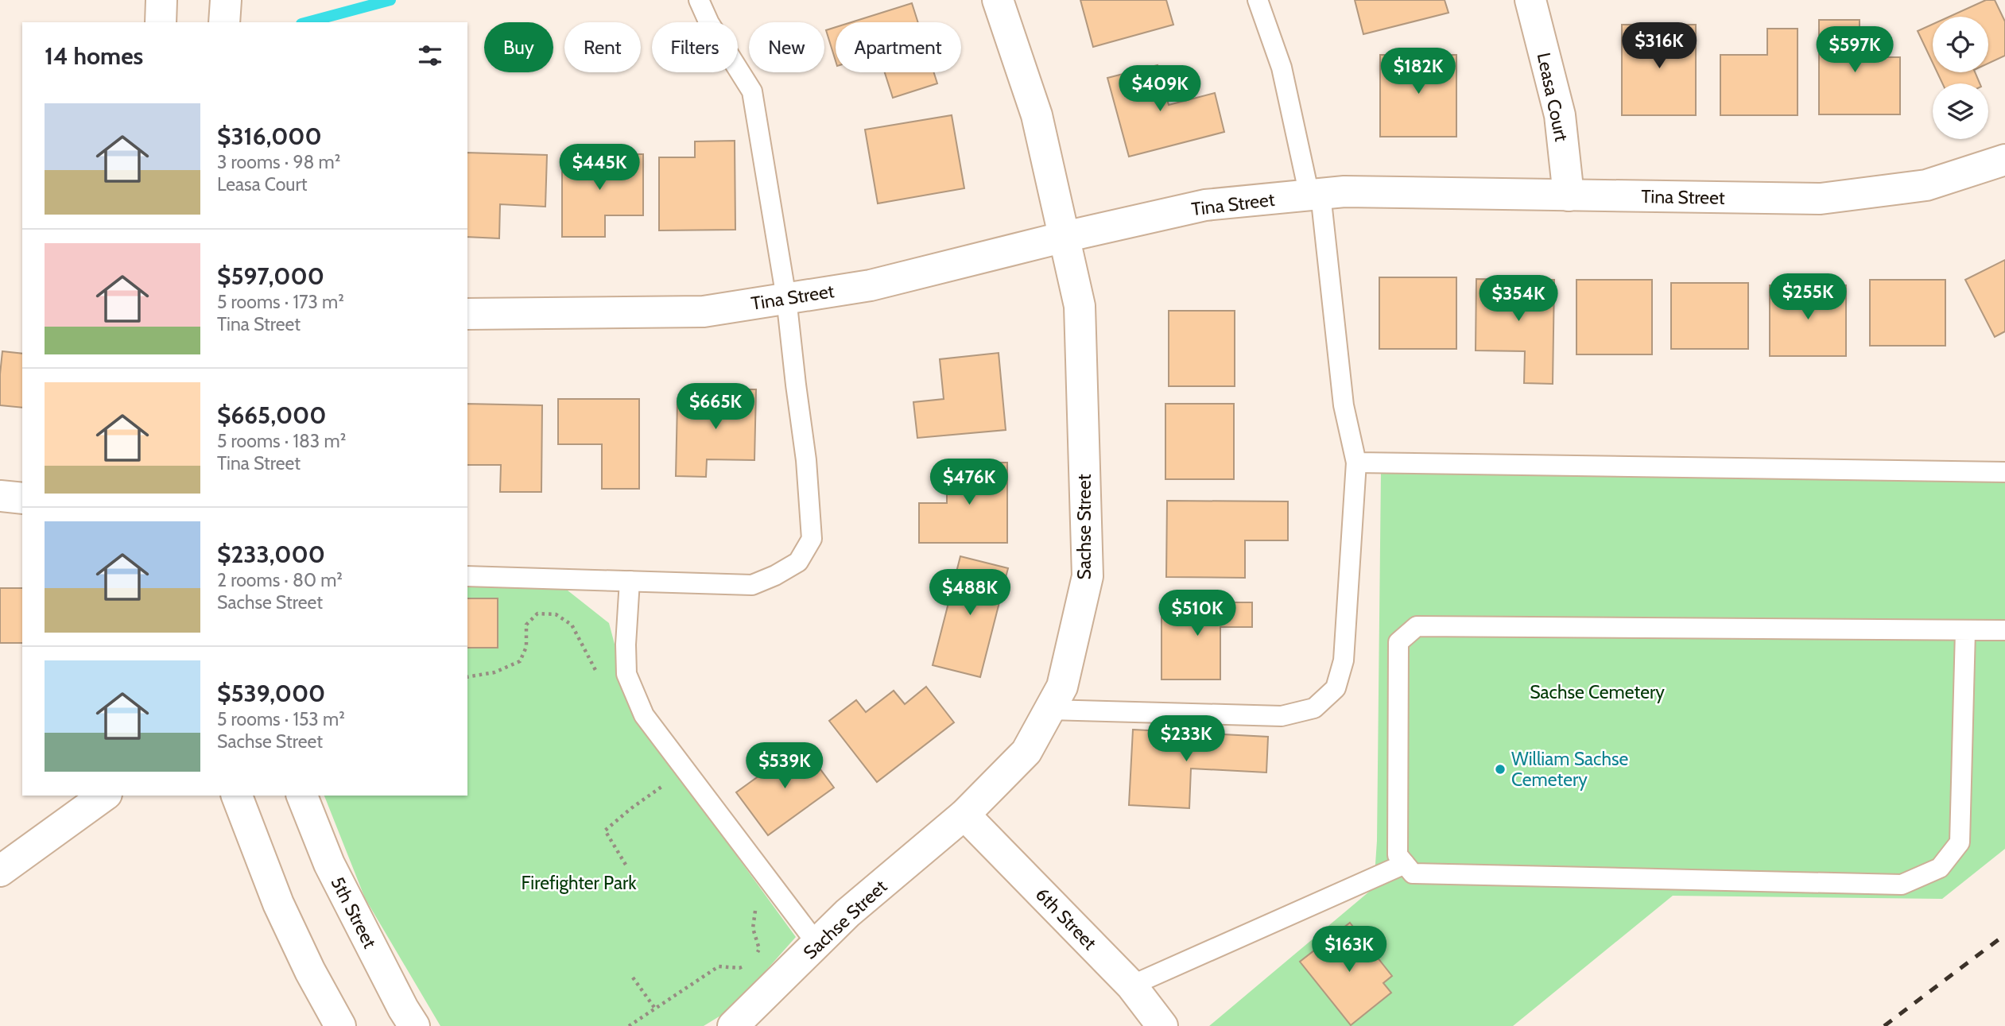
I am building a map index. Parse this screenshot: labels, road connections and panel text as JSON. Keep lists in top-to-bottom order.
{
  "streets": {
    "street": [
      "Leasa Court",
      "Tina Street",
      "Sachse Street",
      "5th Street",
      "6th Street"
    ]
  },
  "crossings": [
    ["Leasa Court", "Tina Street"],
    ["Tina Street", "Sachse Street"],
    ["Sachse Street", "6th Street"]
  ],
  "parks": ["Sachse Cemetery", "Firefighter Park"],
  "places": ["William Sachse Cemetery"],
  "page": {
    "price": [
      "$316K",
      "$597K",
      "$182K",
      "$409K",
      "$445K",
      "$255K",
      "$354K",
      "$665K",
      "$476K",
      "$488K",
      "$510K",
      "$233K",
      "$539K",
      "$163K"
    ],
    "chip": [
      "Buy",
      "Rent",
      "Filters",
      "New",
      "Apartment"
    ],
    "heading": "14 homes",
    "list": [
      {
        "name": "$316,000",
        "note": "3 rooms · 98 m² · Leasa Court"
      },
      {
        "name": "$597,000",
        "note": "5 rooms · 173 m² · Tina Street"
      },
      {
        "name": "$665,000",
        "note": "5 rooms · 183 m² · Tina Street"
      },
      {
        "name": "$233,000",
        "note": "2 rooms · 80 m² · Sachse Street"
      },
      {
        "name": "$539,000",
        "note": "5 rooms · 153 m² · Sachse Street"
      }
    ]
  }
}
